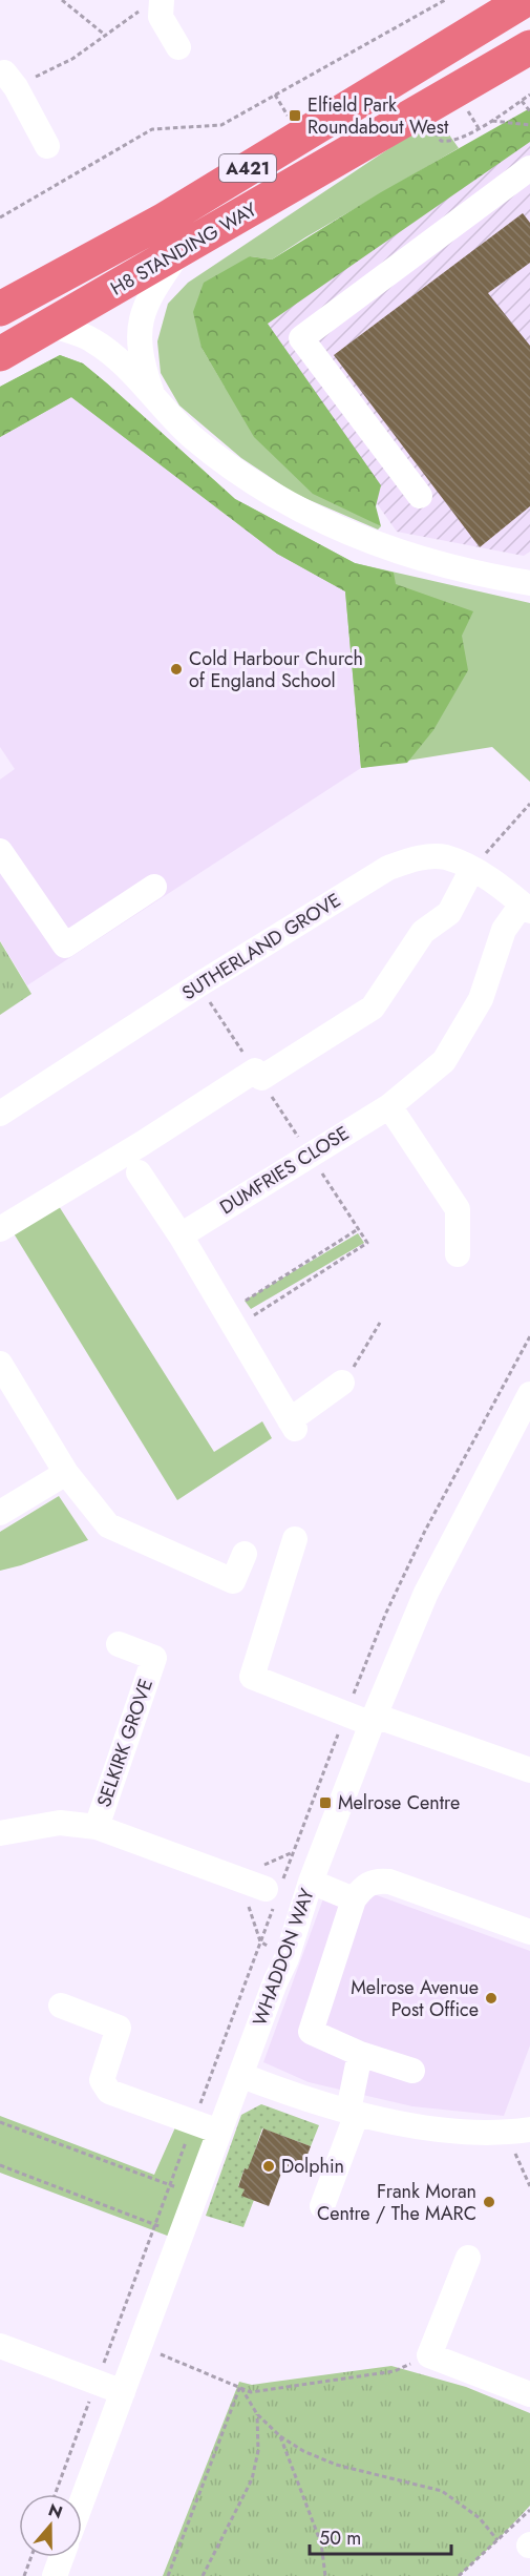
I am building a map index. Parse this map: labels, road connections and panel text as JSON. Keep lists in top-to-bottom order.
{
  "streets": {
    "highway": ["A421", "H8 STANDING WAY"],
    "street": [
      "SUTHERLAND GROVE",
      "DUMFRIES CLOSE",
      "SELKIRK GROVE",
      "WHADDON WAY"
    ]
  },
  "crossings": [
    ["SUTHERLAND GROVE", "DUMFRIES CLOSE"]
  ],
  "places": {
    "transit": ["Elfield Park Roundabout West", "Melrose Centre"],
    "other": [
      "Cold Harbour Church of England School",
      "Melrose Avenue Post Office",
      "Dolphin",
      "Frank Moran Centre / The MARC"
    ]
  },
  "scale_bar": "50 m",
  "north": "top"
}
